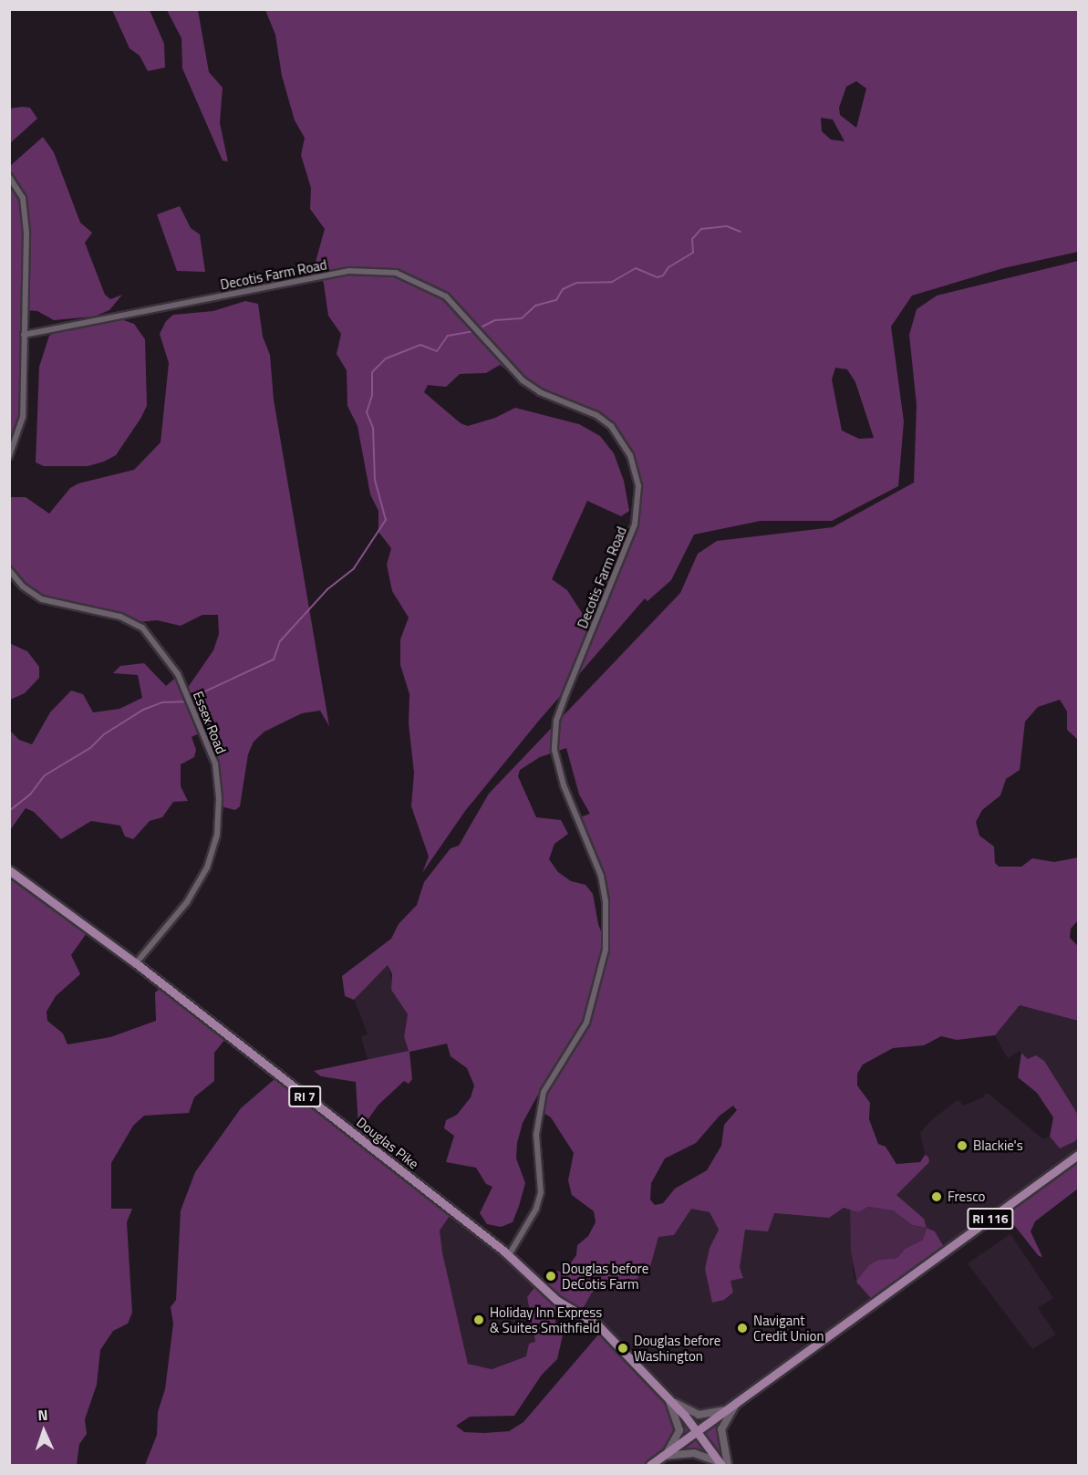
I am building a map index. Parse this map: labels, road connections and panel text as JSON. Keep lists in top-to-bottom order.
{
  "streets": {
    "main road": ["RI 7", "Douglas Pike", "RI 116"],
    "street": ["Decotis Farm Road", "Essex Road"]
  },
  "crossings": [
    ["Decotis Farm Road", "Douglas Pike"],
    ["Essex Road", "Douglas Pike"],
    ["Douglas Pike", "RI 116"]
  ],
  "places": [
    "Blackie's",
    "Fresco",
    "Douglas before DeCotis Farm",
    "Holiday Inn Express & Suites Smithfield",
    "Navigant Credit Union",
    "Douglas before Washington"
  ],
  "north": "top"
}
